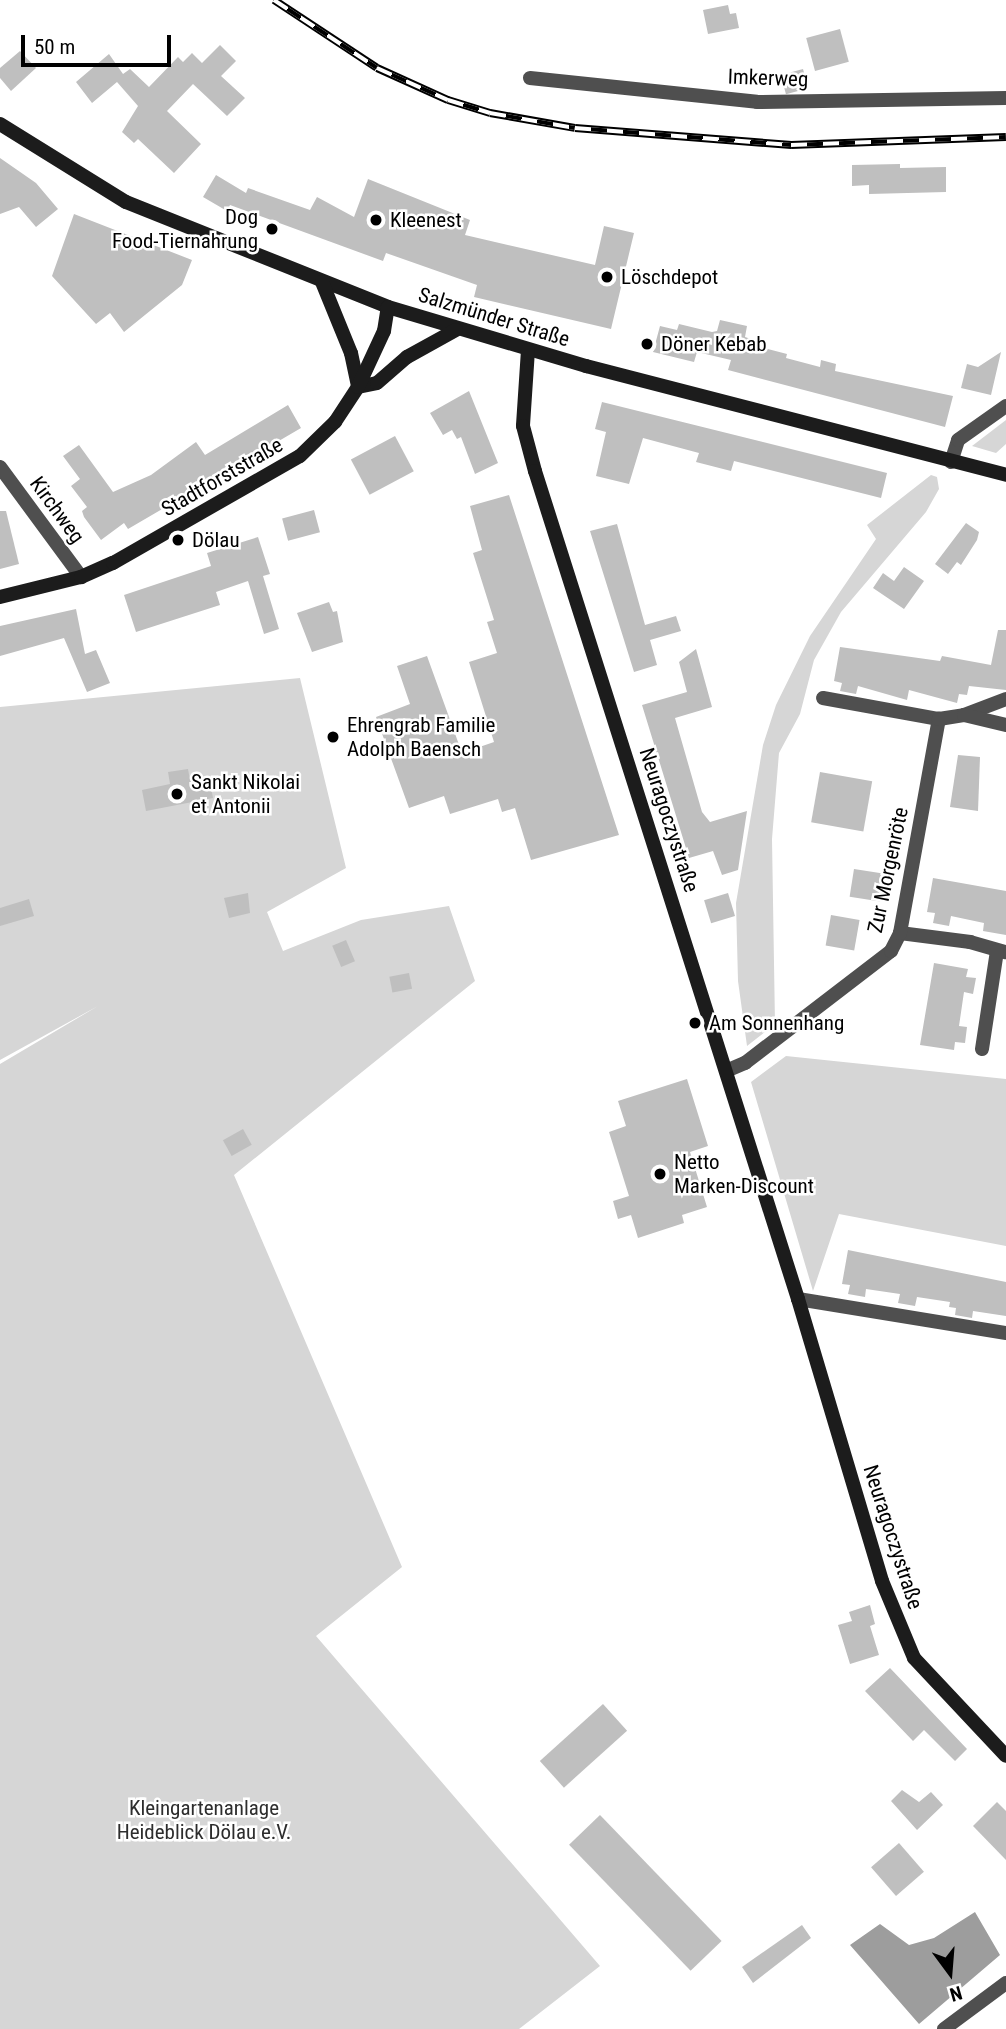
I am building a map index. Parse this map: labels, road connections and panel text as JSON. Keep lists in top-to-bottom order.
{
  "streets": {
    "main road": ["Salzmünder Straße", "Stadtforststraße", "Neuragoczystraße"],
    "street": ["Imkerweg", "Kirchweg", "Zur Morgenröte"]
  },
  "crossings": [
    ["Salzmünder Straße", "Stadtforststraße"],
    ["Salzmünder Straße", "Neuragoczystraße"],
    ["Stadtforststraße", "Kirchweg"],
    ["Neuragoczystraße", "Zur Morgenröte"]
  ],
  "parks": ["Kleingartenanlage Heideblick Dölau e.V."],
  "places": [
    "Kleenest",
    "Dog Food-Tiernahrung",
    "Löschdepot",
    "Döner Kebab",
    "Dölau",
    "Ehrengrab Familie Adolph Baensch",
    "Sankt Nikolai et Antonii",
    "Am Sonnenhang",
    "Netto Marken-Discount"
  ],
  "scale_bar": "50 m",
  "north": "bottom"
}
